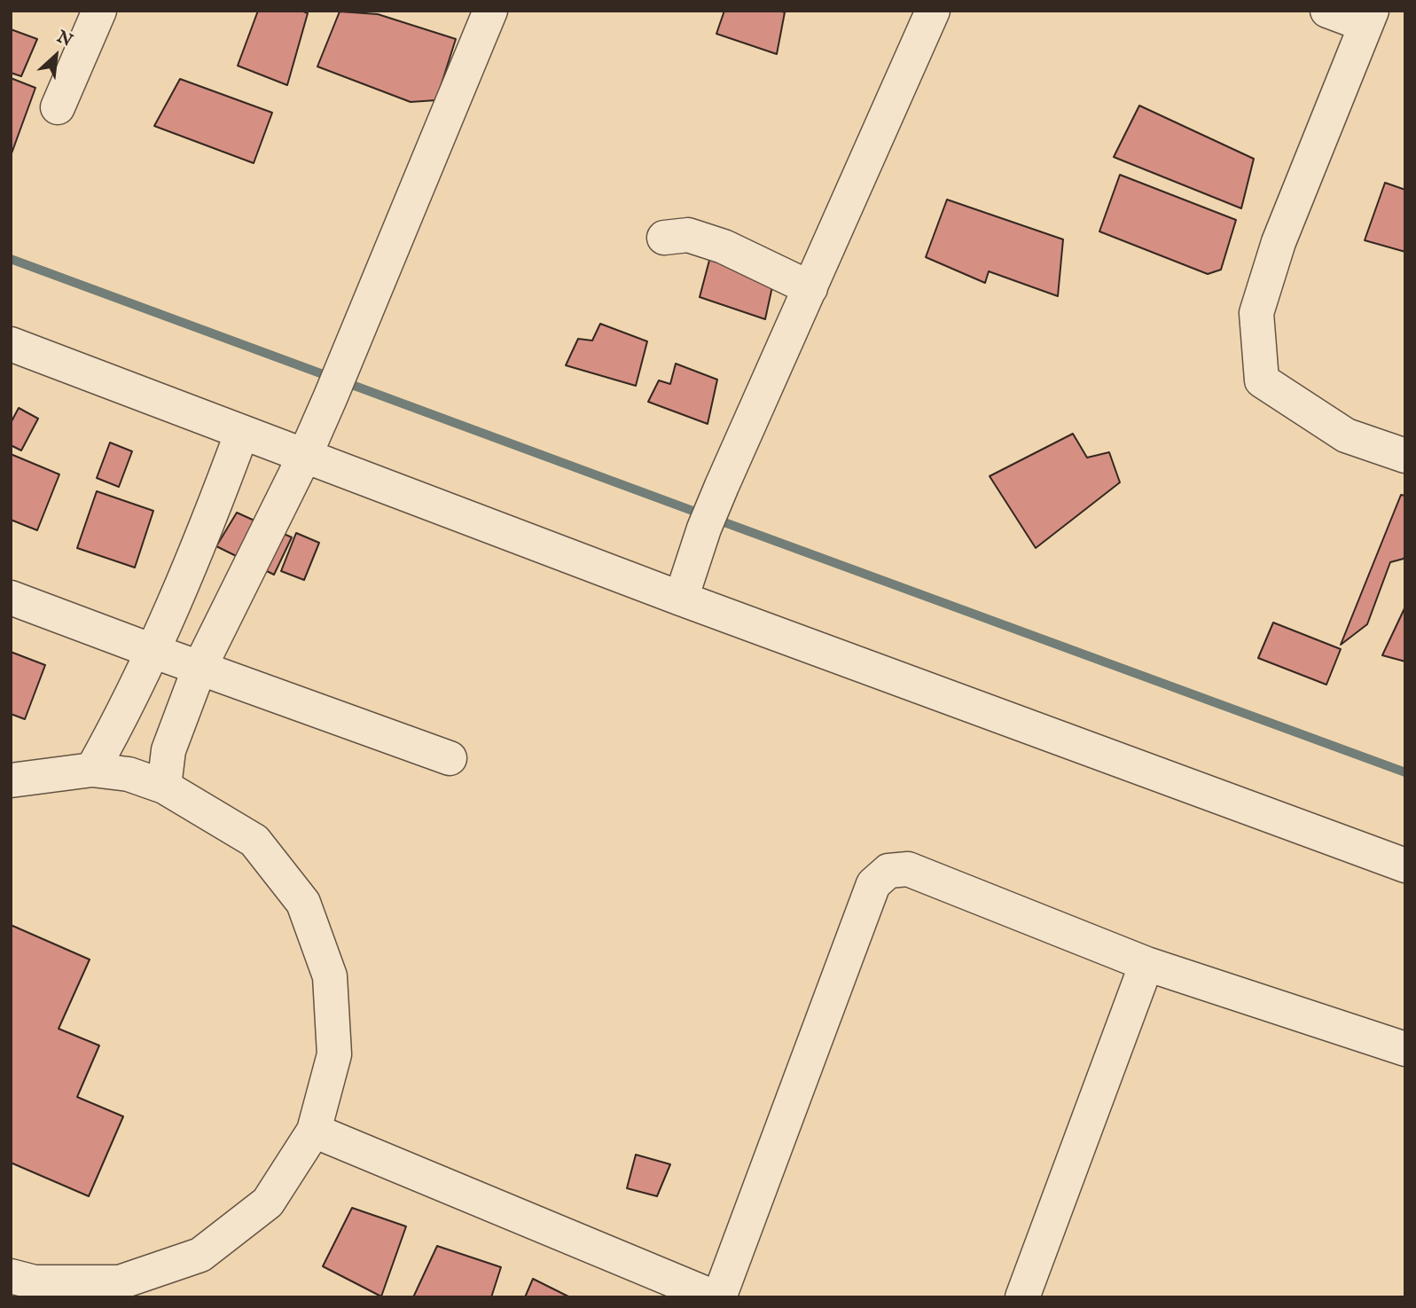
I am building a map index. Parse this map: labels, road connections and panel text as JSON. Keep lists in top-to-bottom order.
{
  "north": "top right"
}
